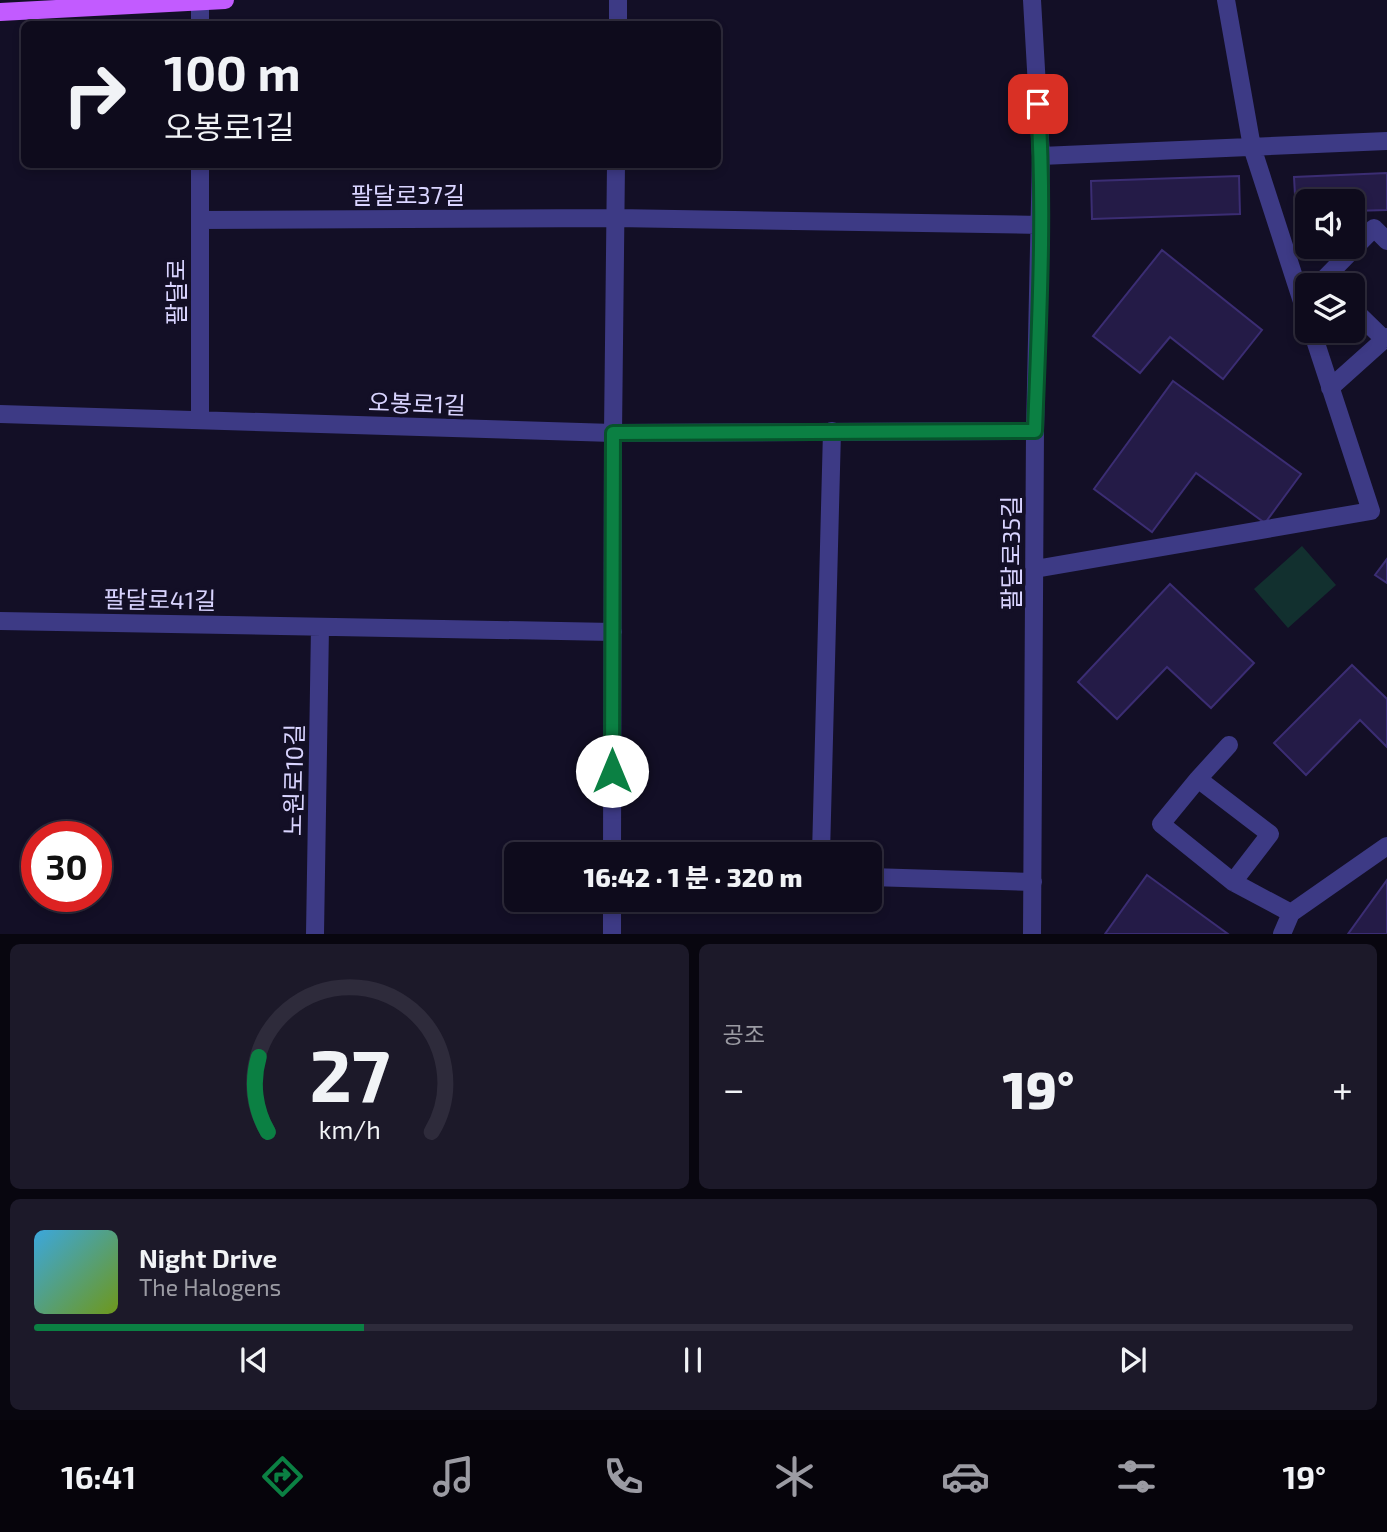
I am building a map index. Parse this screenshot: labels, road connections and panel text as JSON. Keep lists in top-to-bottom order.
{
  "streets": {
    "street": [
      "팔달로37길",
      "팔달로",
      "오봉로1길",
      "팔달로35길",
      "팔달로41길",
      "노원로10길"
    ]
  },
  "crossings": [
    ["팔달로37길", "팔달로"],
    ["팔달로", "오봉로1길"],
    ["오봉로1길", "팔달로35길"],
    ["팔달로41길", "노원로10길"]
  ],
  "page": {
    "turn": ["100 m", "오봉로1길"],
    "limit": "30",
    "trip": "16:42 · 1 분 · 320 m",
    "tile": "공조",
    "heat": ["−", "19°", "+"],
    "song": ["Night Drive", "The Halogens"],
    "tabs": ["16:41", "19°"],
    "gauge": ["27", "km/h"]
  }
}
